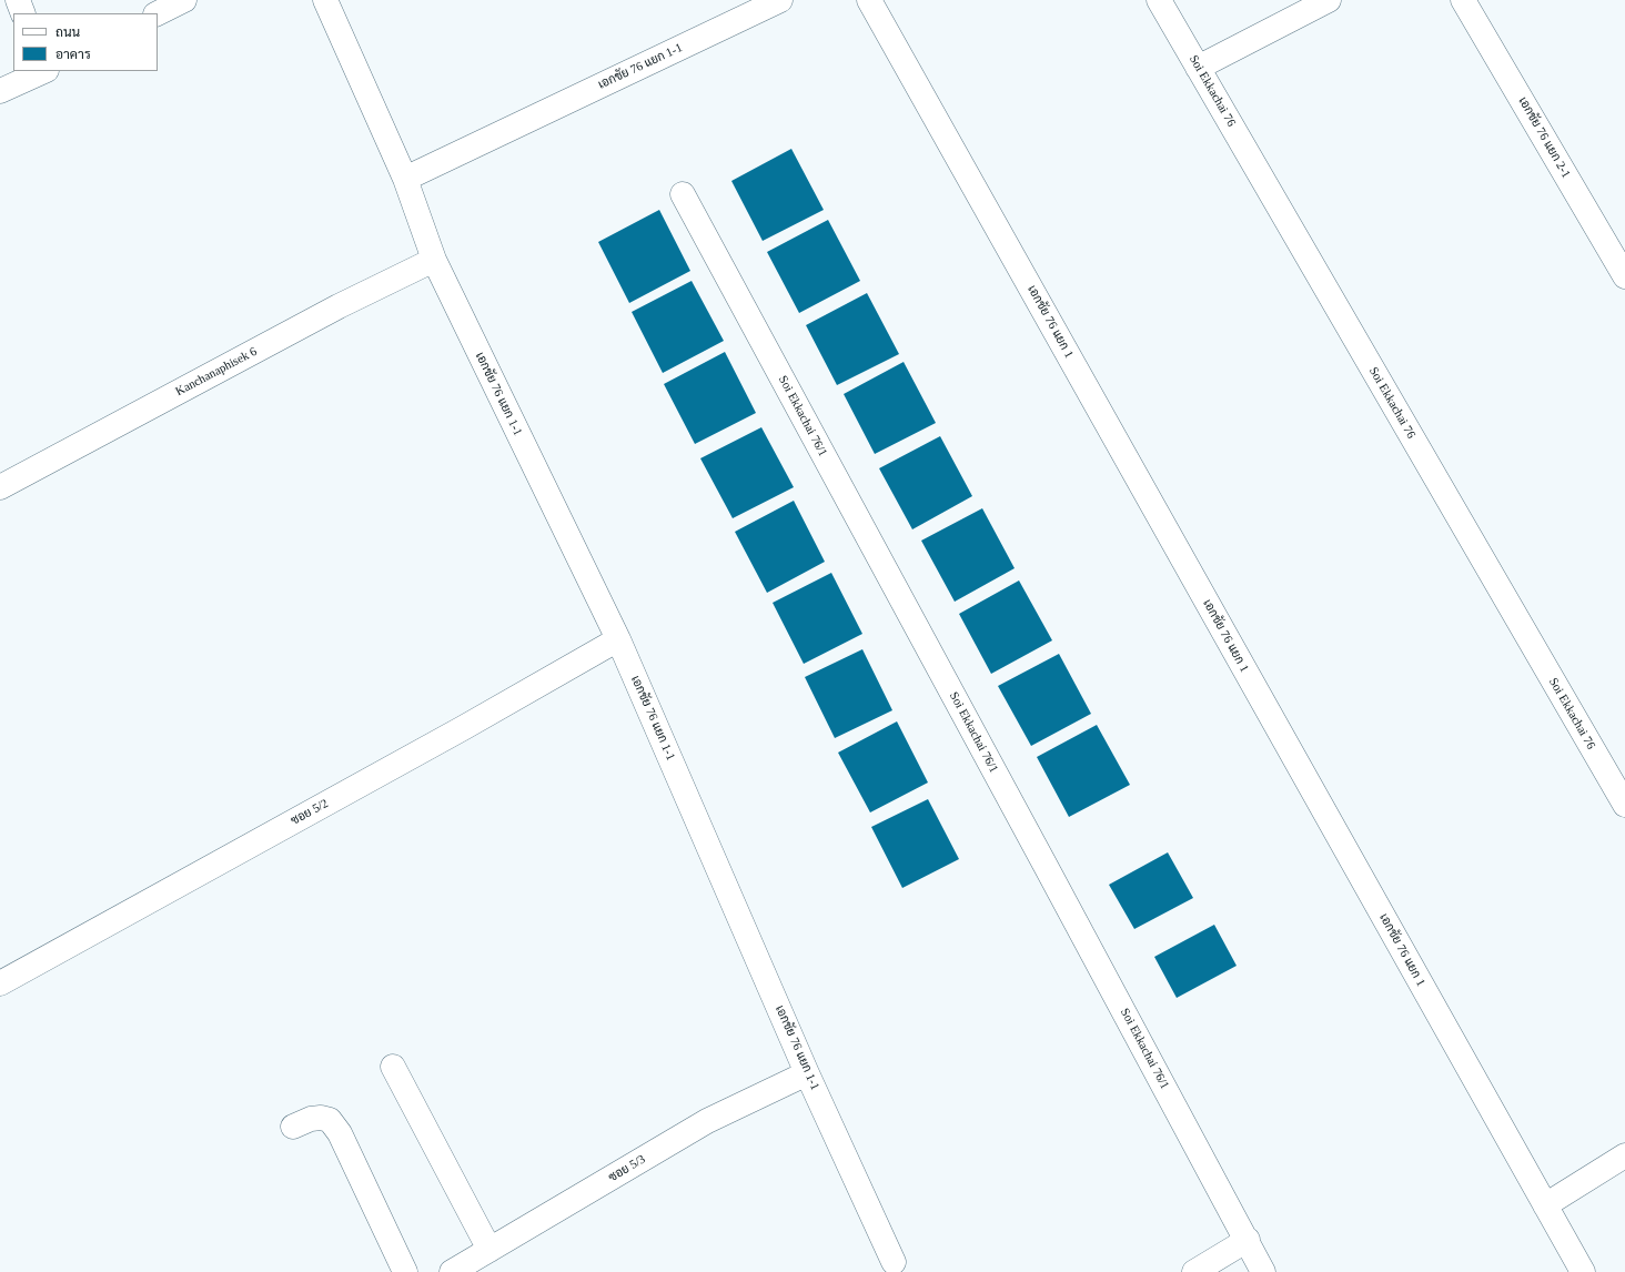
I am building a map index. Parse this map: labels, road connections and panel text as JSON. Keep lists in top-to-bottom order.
{
  "streets": {
    "street": [
      "เอกชัย 76 แยก 1-1",
      "Soi Ekkachai 76",
      "เอกชัย 76 แยก 2-1",
      "เอกชัย 76 แยก 1",
      "Kanchanaphisek 6",
      "Soi Ekkachai 76/1",
      "ซอย 5/2",
      "ซอย 5/3"
    ]
  },
  "crossings": [
    ["เอกชัย 76 แยก 1-1", "Kanchanaphisek 6"],
    ["เอกชัย 76 แยก 1-1", "ซอย 5/2"],
    ["เอกชัย 76 แยก 1-1", "ซอย 5/3"]
  ],
  "legend": ["ถนน", "อาคาร"]
}
